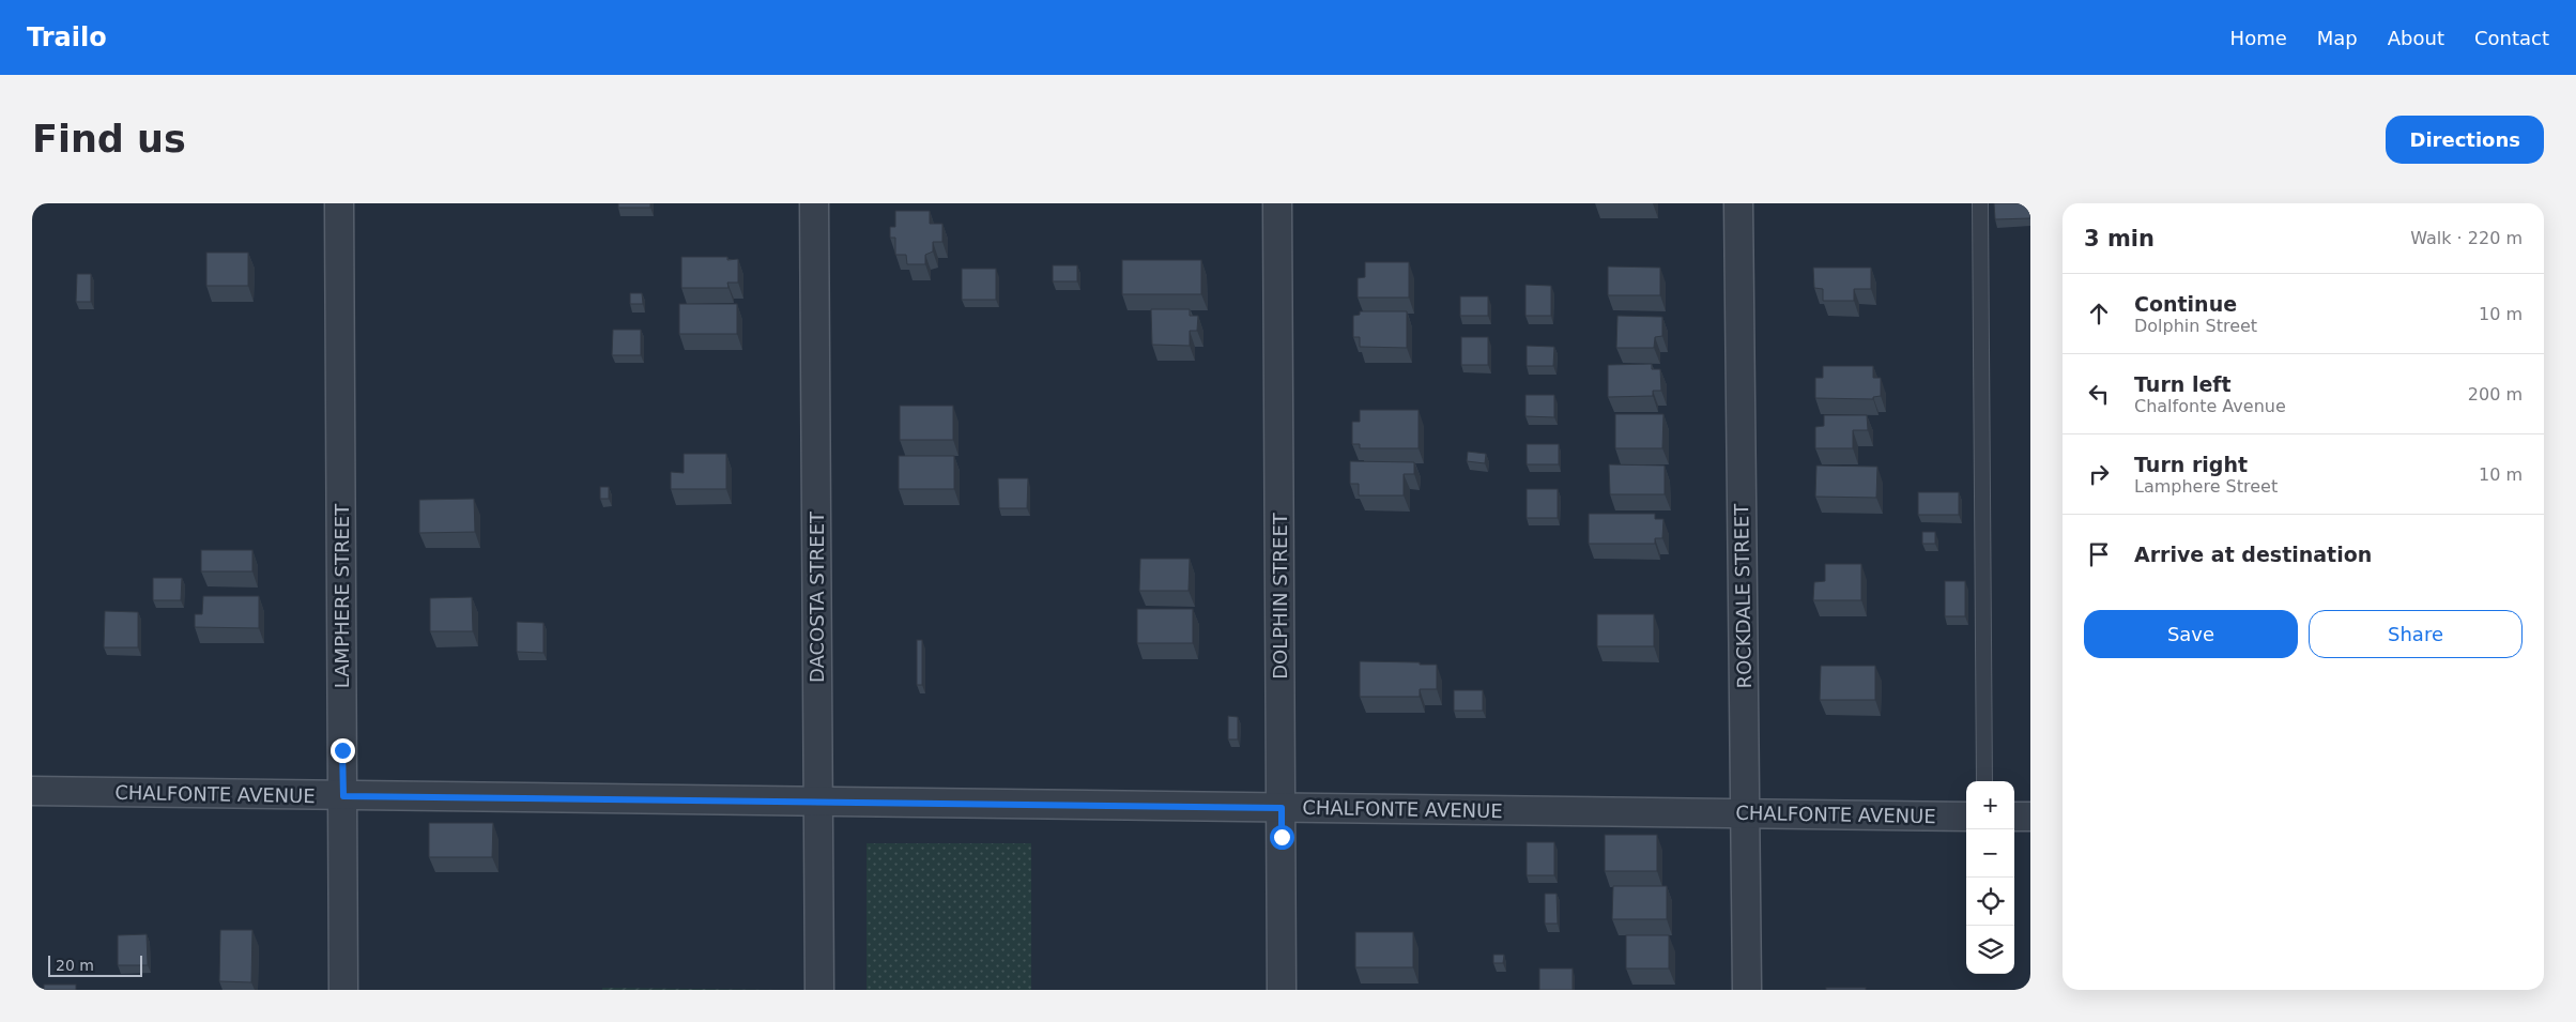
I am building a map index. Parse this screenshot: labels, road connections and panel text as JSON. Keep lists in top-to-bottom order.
{
  "streets": {
    "street": [
      "LAMPHERE STREET",
      "DOLPHIN STREET",
      "ROCKDALE STREET",
      "DACOSTA STREET",
      "CHALFONTE AVENUE"
    ]
  },
  "crossings": [
    ["LAMPHERE STREET", "CHALFONTE AVENUE"],
    ["DOLPHIN STREET", "CHALFONTE AVENUE"],
    ["ROCKDALE STREET", "CHALFONTE AVENUE"],
    ["DACOSTA STREET", "CHALFONTE AVENUE"]
  ],
  "scale_bar": "20 m",
  "page": {
    "header": "Trailo",
    "nav": [
      "Home",
      "Map",
      "About",
      "Contact"
    ],
    "buttons": [
      "Directions",
      ["Save", "Share"]
    ],
    "title": "Find us",
    "heading": ["3 min", "Walk · 220 m"],
    "list": [
      ["Continue", "Dolphin Street", "10 m"],
      ["Turn left", "Chalfonte Avenue", "200 m"],
      ["Turn right", "Lamphere Street", "10 m"],
      "Arrive at destination"
    ],
    "map_buttons": ["+", "−"],
    "scale": "20 m"
  }
}
